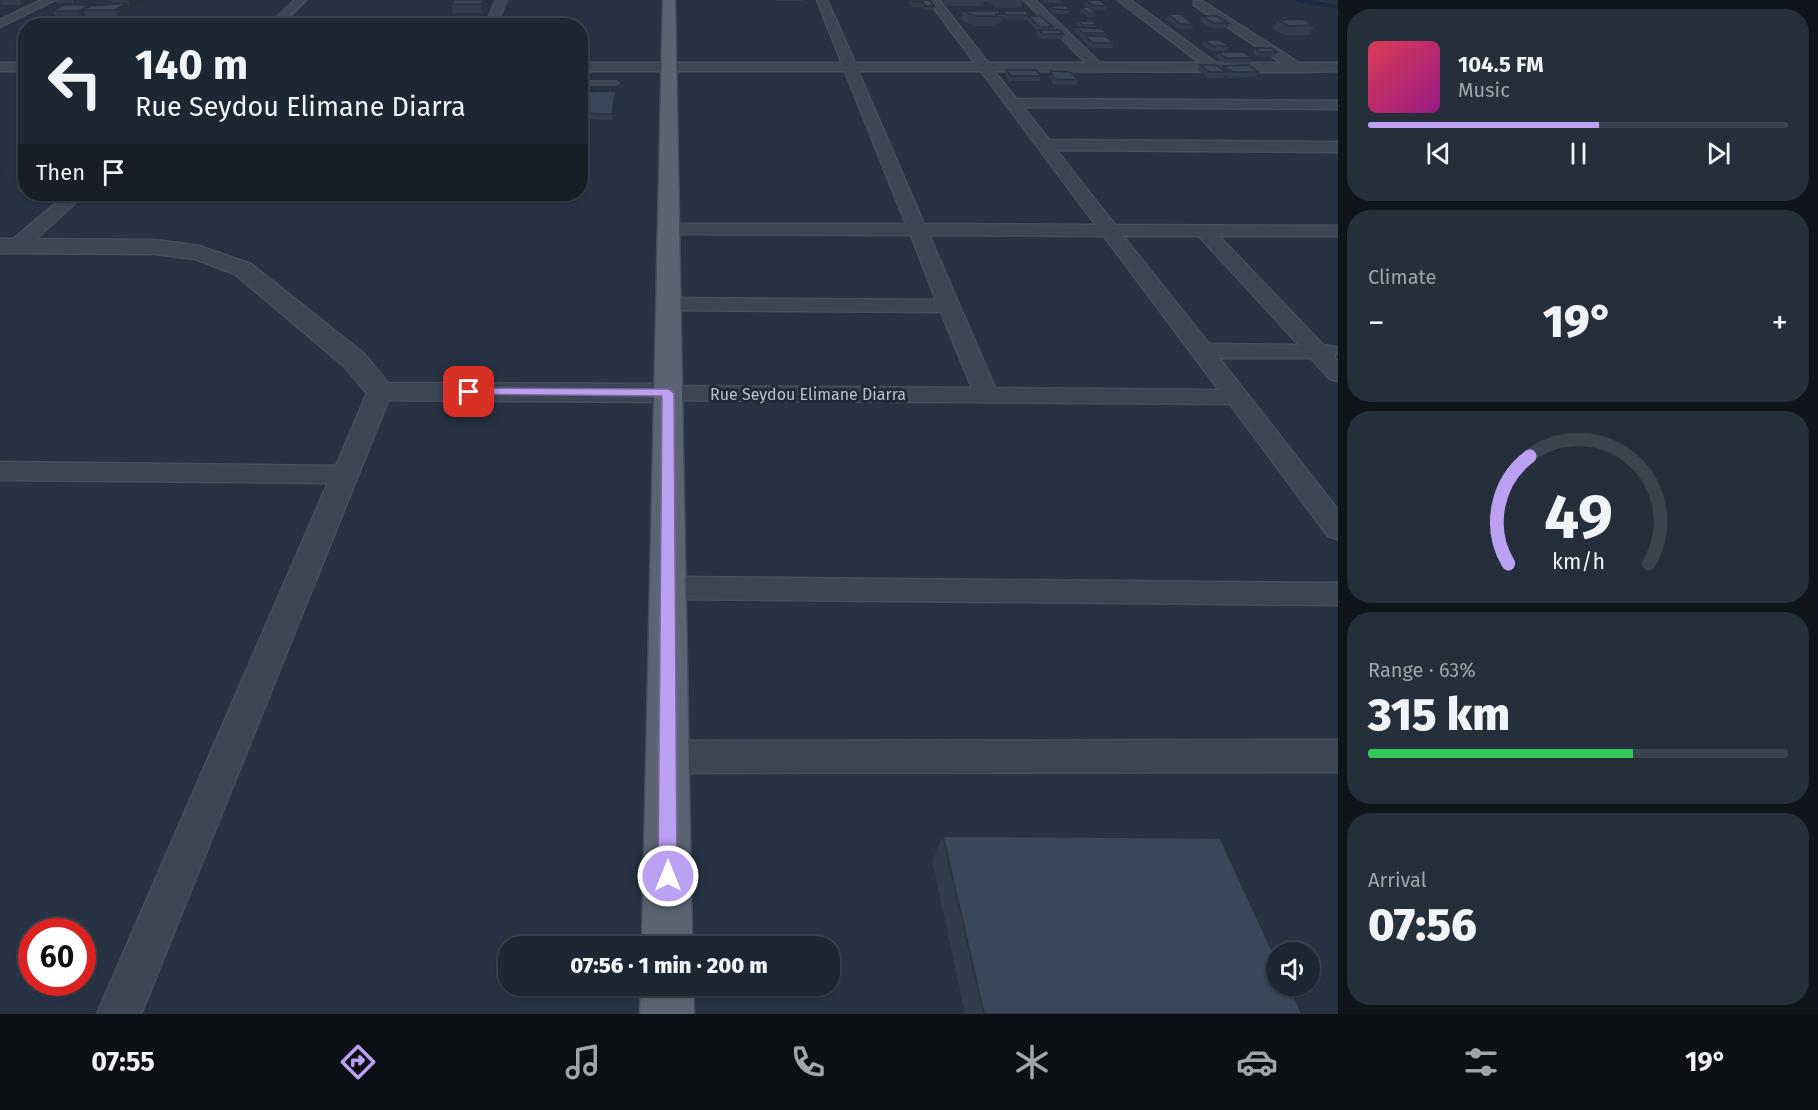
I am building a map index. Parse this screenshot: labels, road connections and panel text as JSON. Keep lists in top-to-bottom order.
{
  "streets": {
    "street": ["Rue Seydou Elimane Diarra"]
  },
  "page": {
    "turn": ["140 m", "Rue Seydou Elimane Diarra"],
    "song": ["104.5 FM", "Music"],
    "then": "Then",
    "tile": [
      "Climate",
      ["Range · 63%", "315 km"],
      ["Arrival", "07:56"]
    ],
    "heat": ["−", "19°", "+"],
    "limit": "60",
    "trip": "07:56 · 1 min · 200 m",
    "tabs": ["07:55", "19°"],
    "gauge": ["49", "km/h"]
  }
}
